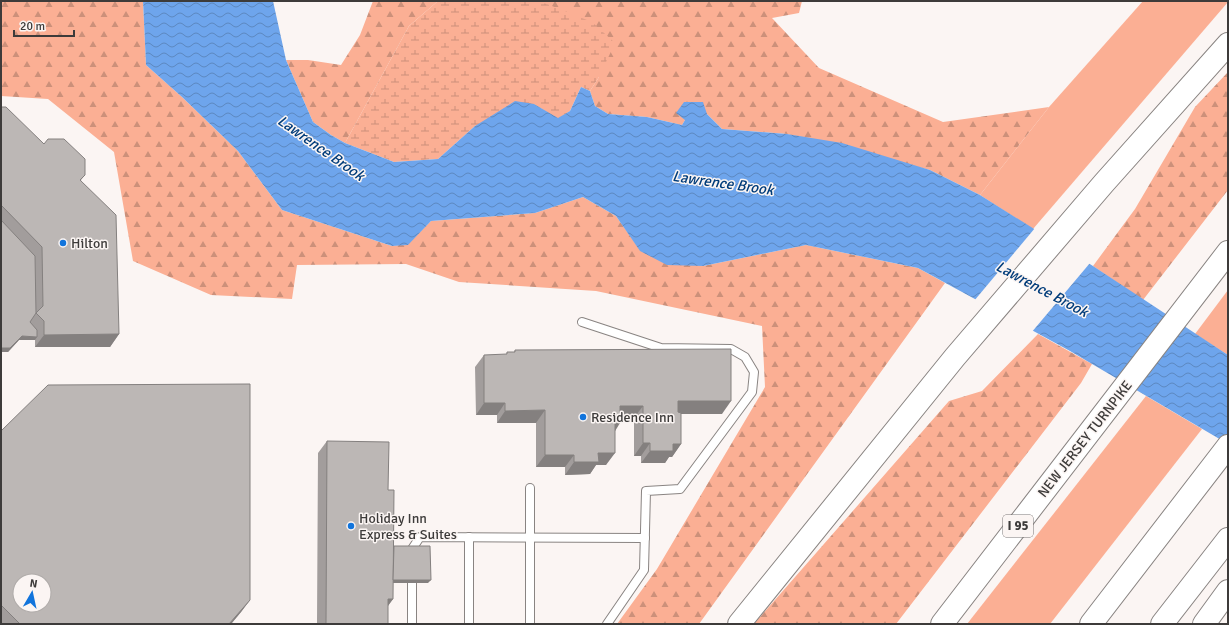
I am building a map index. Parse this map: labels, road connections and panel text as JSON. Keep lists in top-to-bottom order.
{
  "streets": {
    "highway": ["NEW JERSEY TURNPIKE", "I 95"]
  },
  "water": ["Lawrence Brook"],
  "places": ["Hilton", "Residence Inn", "Holiday Inn Express & Suites"],
  "scale_bar": "20 m",
  "north": "top"
}
